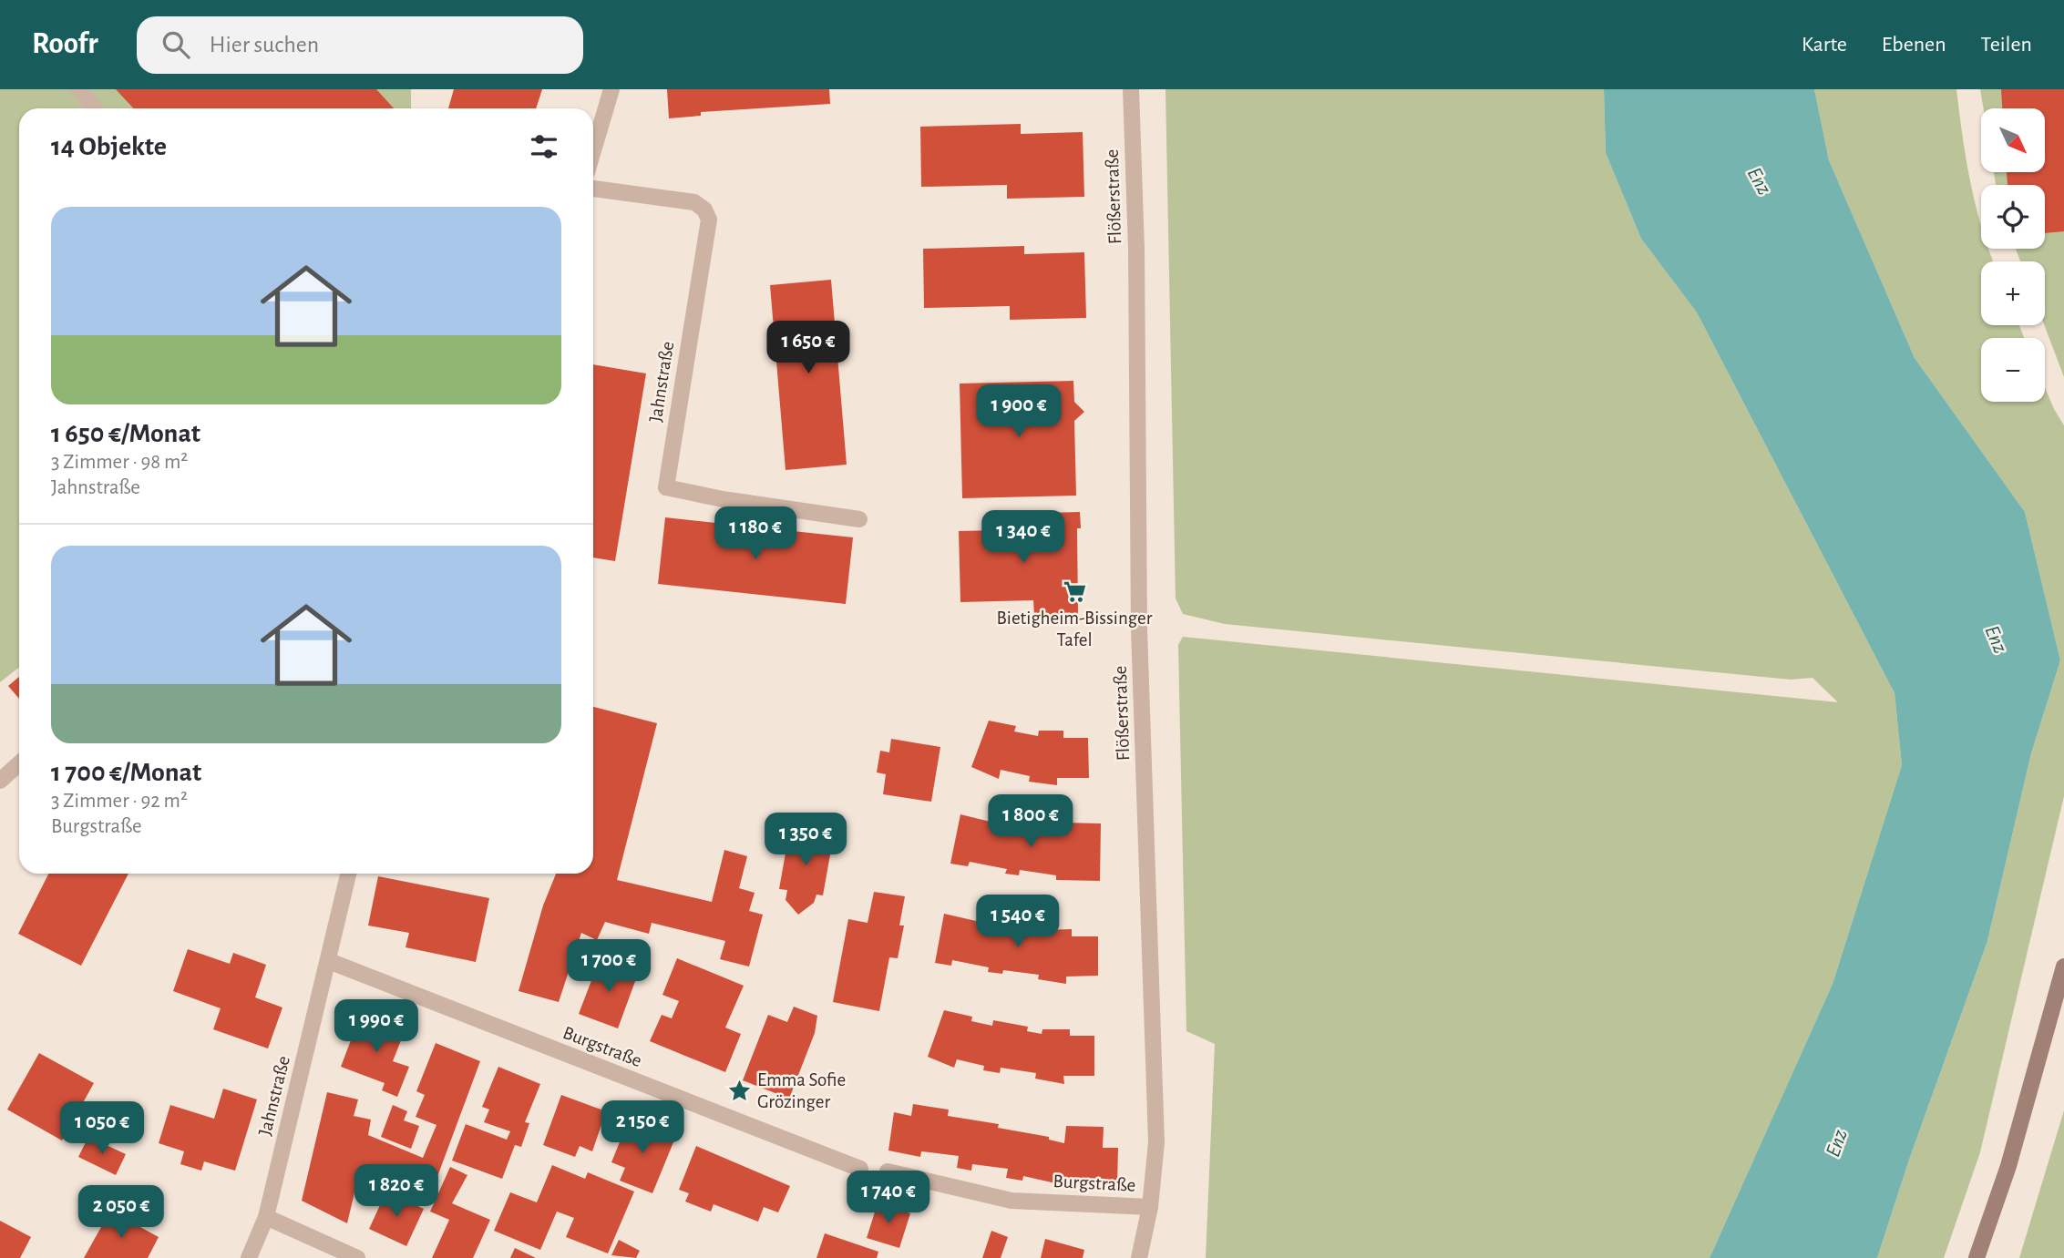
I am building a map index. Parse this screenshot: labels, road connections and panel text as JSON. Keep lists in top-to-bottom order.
{
  "streets": {
    "street": ["Flößerstraße", "Jahnstraße", "Burgstraße"]
  },
  "crossings": [
    ["Flößerstraße", "Burgstraße"],
    ["Jahnstraße", "Burgstraße"]
  ],
  "water": ["Enz"],
  "places": {
    "supermarket": ["Bietigheim-Bissinger Tafel"],
    "place": ["Emma Sofie Grözinger"]
  },
  "north": "bottom right",
  "page": {
    "header": "Roofr",
    "search": "Hier suchen",
    "nav": ["Karte", "Ebenen", "Teilen"],
    "map_buttons": ["+", "−"],
    "heading": "14 Objekte",
    "list": [
      {
        "name": "1 650 €/Monat",
        "note": "3 Zimmer · 98 m² · Jahnstraße"
      },
      {
        "name": "1 700 €/Monat",
        "note": "3 Zimmer · 92 m² · Burgstraße"
      }
    ],
    "price": [
      "1 650 €",
      "1 900 €",
      "1 180 €",
      "1 340 €",
      "1 800 €",
      "1 350 €",
      "1 540 €",
      "1 700 €",
      "1 990 €",
      "2 150 €",
      "1 050 €",
      "1 820 €",
      "1 740 €",
      "2 050 €"
    ]
  }
}
